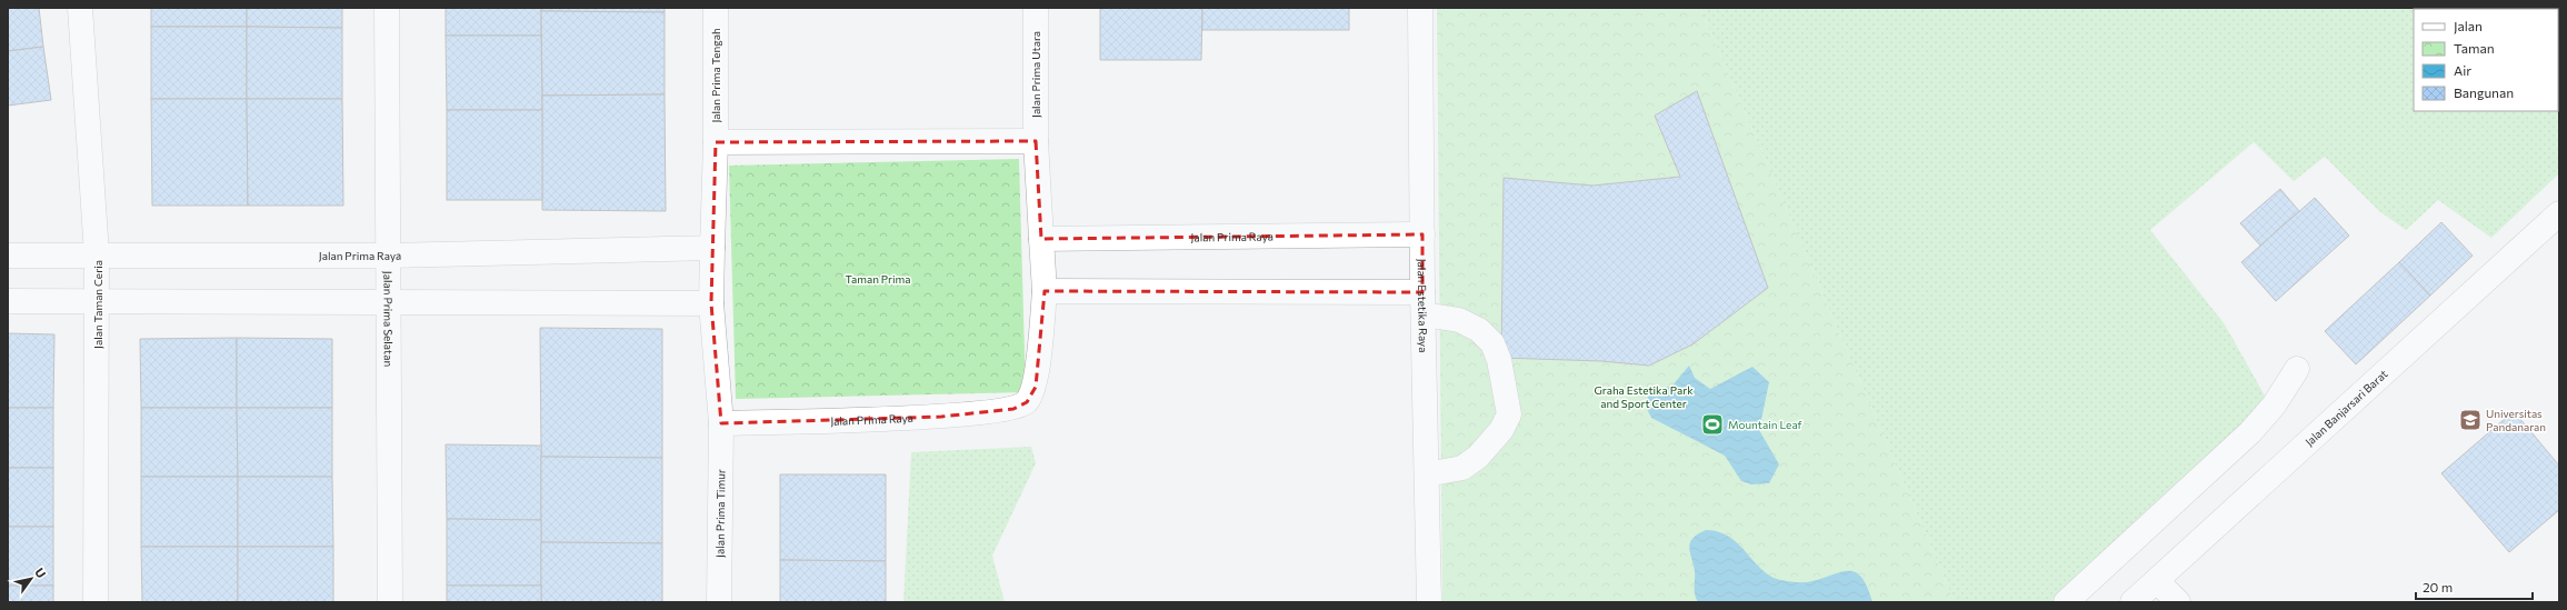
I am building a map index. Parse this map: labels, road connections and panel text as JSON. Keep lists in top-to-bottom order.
{
  "streets": {
    "street": [
      "Jalan Prima Utara",
      "Jalan Prima Tengah",
      "Jalan Prima Raya",
      "Jalan Taman Ceria",
      "Jalan Estetika Raya",
      "Jalan Prima Selatan",
      "Jalan Banjarsari Barat",
      "Jalan Prima Timur"
    ]
  },
  "crossings": [
    ["Jalan Prima Utara", "Jalan Prima Raya"],
    ["Jalan Prima Raya", "Jalan Taman Ceria"],
    ["Jalan Prima Raya", "Jalan Estetika Raya"],
    ["Jalan Prima Raya", "Jalan Prima Selatan"],
    ["Jalan Prima Raya", "Jalan Prima Timur"]
  ],
  "parks": ["Taman Prima", "Graha Estetika Park and Sport Center"],
  "places": {
    "school or university": ["Universitas Pandanaran"],
    "sports": ["Mountain Leaf"]
  },
  "legend": [
    "Jalan",
    "Taman",
    "Air",
    "Bangunan"
  ],
  "scale_bar": "20 m",
  "north": "top right"
}
